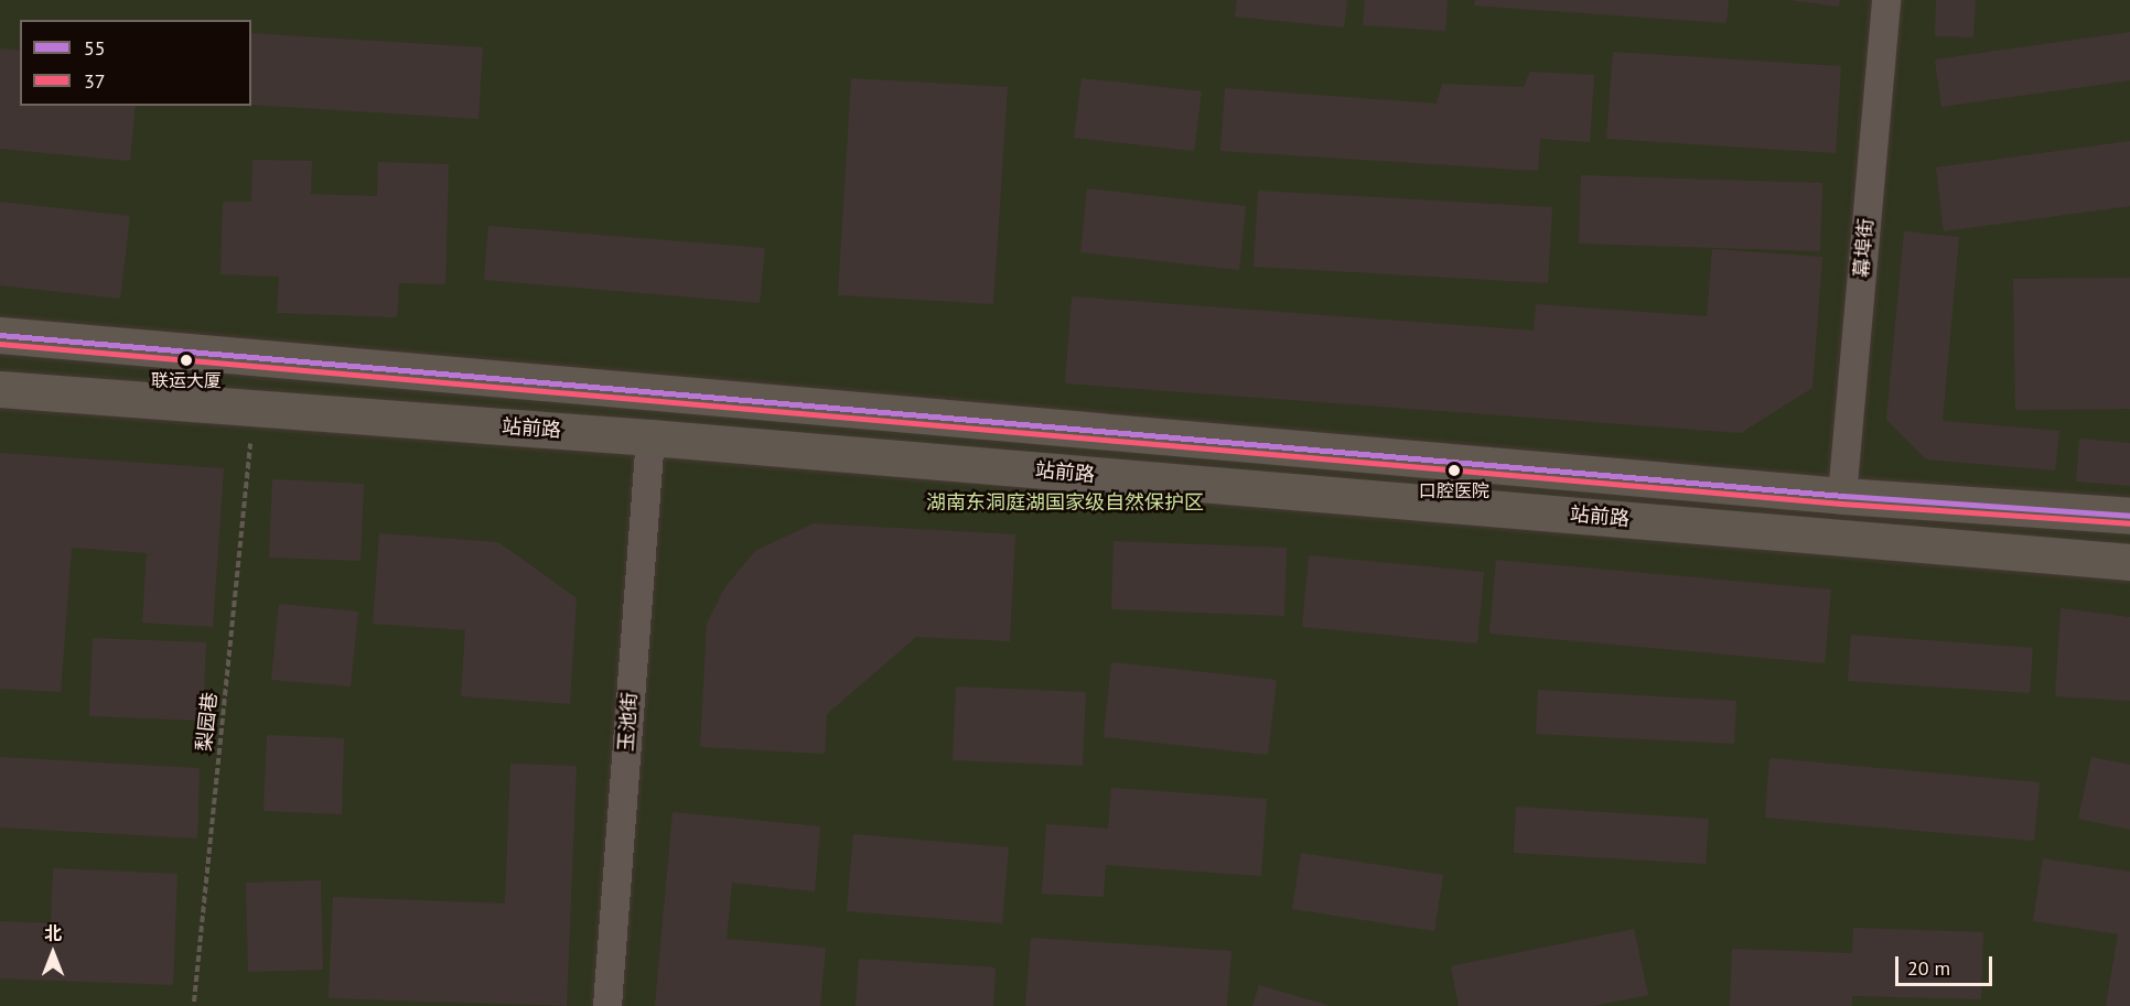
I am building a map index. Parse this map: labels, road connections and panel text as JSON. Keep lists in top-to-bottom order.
{
  "streets": {
    "main road": ["站前路"],
    "street": ["幕埠街", "玉池街"],
    "path": ["梨园巷"]
  },
  "crossings": [
    ["站前路", "玉池街"]
  ],
  "parks": ["湖南东洞庭湖国家级自然保护区"],
  "places": ["联运大厦", "口腔医院"],
  "lines": ["transit line 55", "transit line 37"],
  "legend": ["55", "37"],
  "scale_bar": "20 m",
  "north": "top"
}
